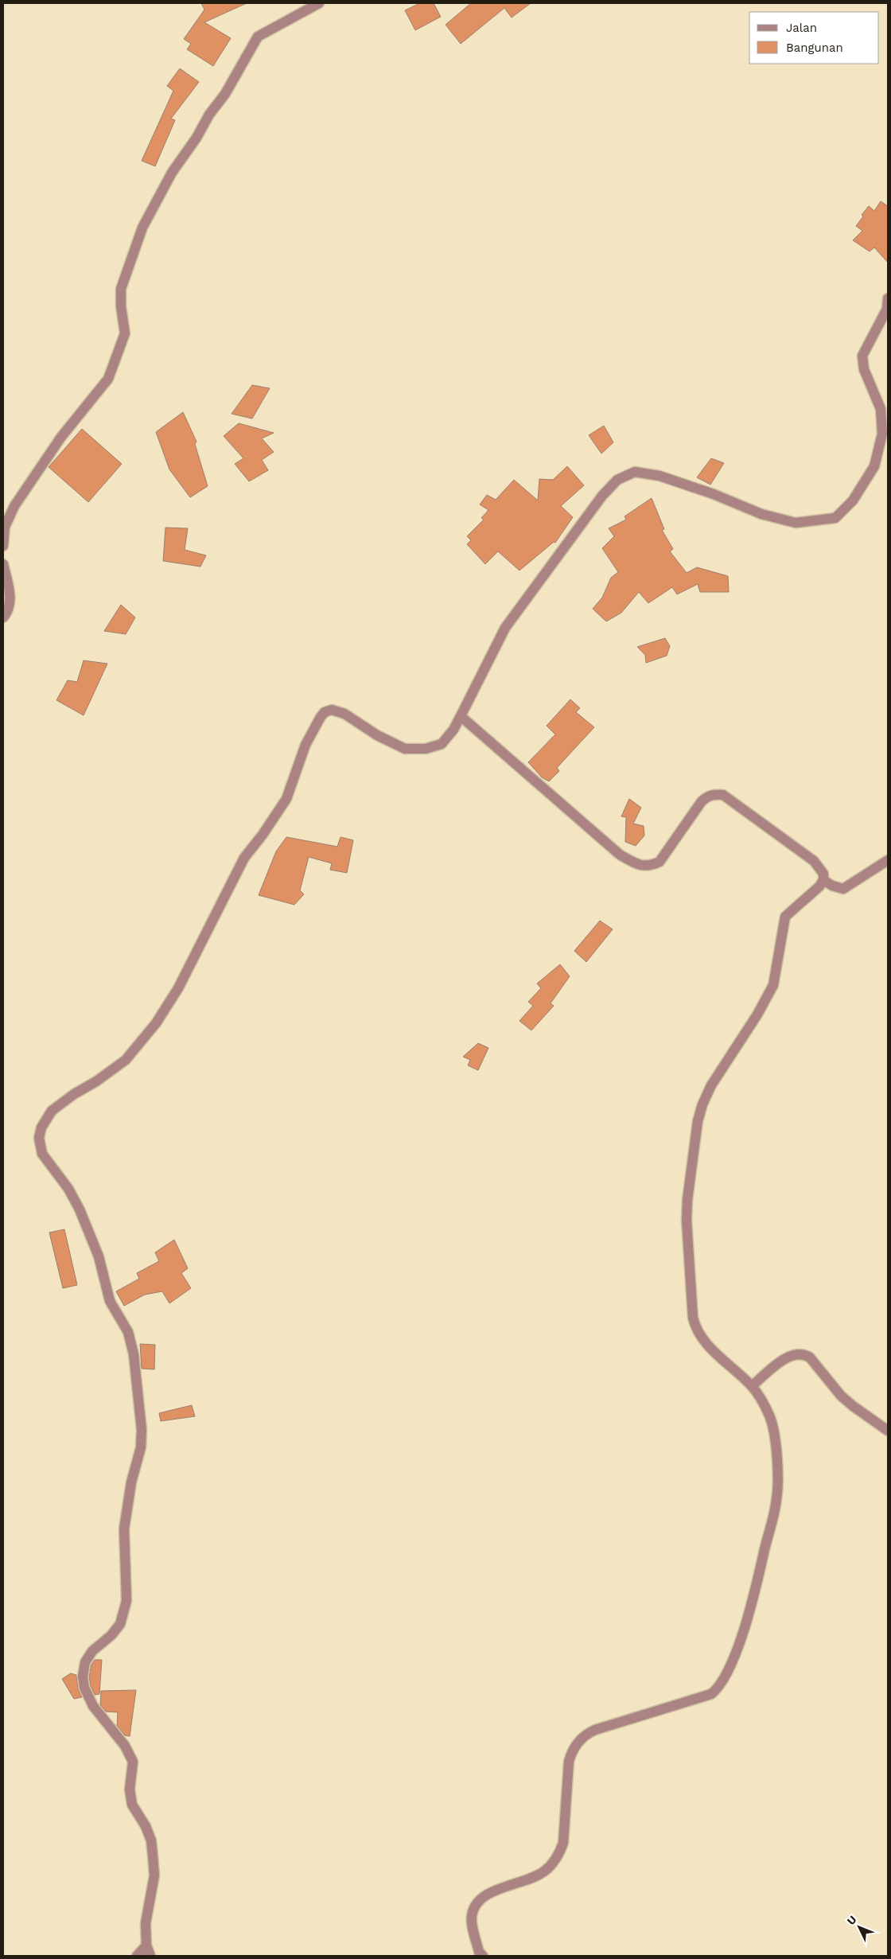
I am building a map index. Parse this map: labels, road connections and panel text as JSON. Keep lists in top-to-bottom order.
{
  "legend": ["Jalan", "Bangunan"],
  "north": "top left"
}
